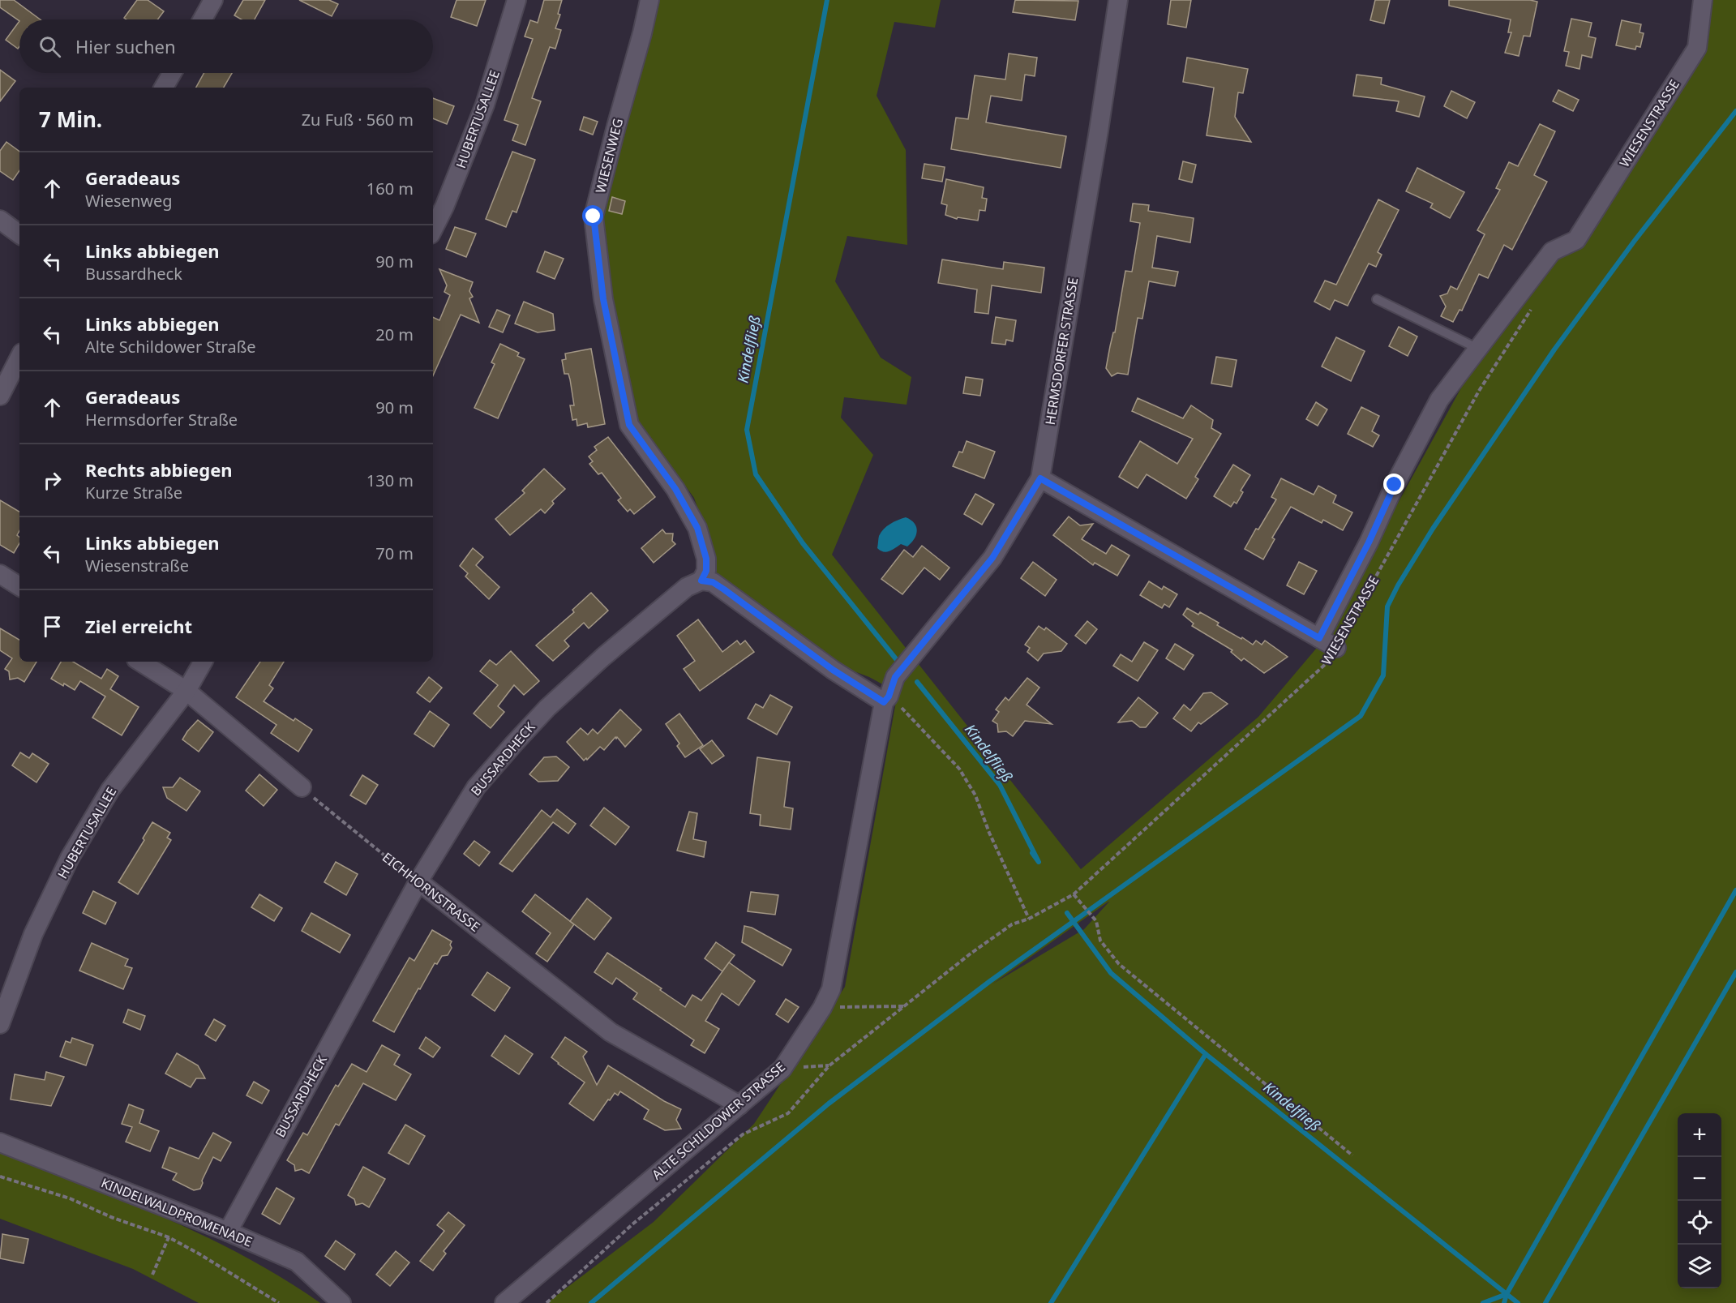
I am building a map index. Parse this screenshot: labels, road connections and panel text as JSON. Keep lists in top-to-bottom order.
{
  "streets": {
    "street": [
      "HUBERTUSALLEE",
      "WIESENSTRASSE",
      "WIESENWEG",
      "HERMSDORFER STRASSE",
      "BUSSARDHECK",
      "EICHHORNSTRASSE",
      "ALTE SCHILDOWER STRASSE",
      "KINDELWALDPROMENADE"
    ]
  },
  "crossings": [
    ["WIESENWEG", "BUSSARDHECK"],
    ["HERMSDORFER STRASSE", "ALTE SCHILDOWER STRASSE"],
    ["BUSSARDHECK", "EICHHORNSTRASSE"],
    ["BUSSARDHECK", "KINDELWALDPROMENADE"],
    ["EICHHORNSTRASSE", "ALTE SCHILDOWER STRASSE"]
  ],
  "water": ["Kindelfließ"],
  "page": {
    "search": "Hier suchen",
    "heading": ["7 Min.", "Zu Fuß · 560 m"],
    "list": [
      ["Geradeaus", "Wiesenweg", "160 m"],
      ["Links abbiegen", "Bussardheck", "90 m"],
      ["Links abbiegen", "Alte Schildower Straße", "20 m"],
      ["Geradeaus", "Hermsdorfer Straße", "90 m"],
      ["Rechts abbiegen", "Kurze Straße", "130 m"],
      ["Links abbiegen", "Wiesenstraße", "70 m"],
      "Ziel erreicht"
    ],
    "map_buttons": ["+", "−"]
  }
}
